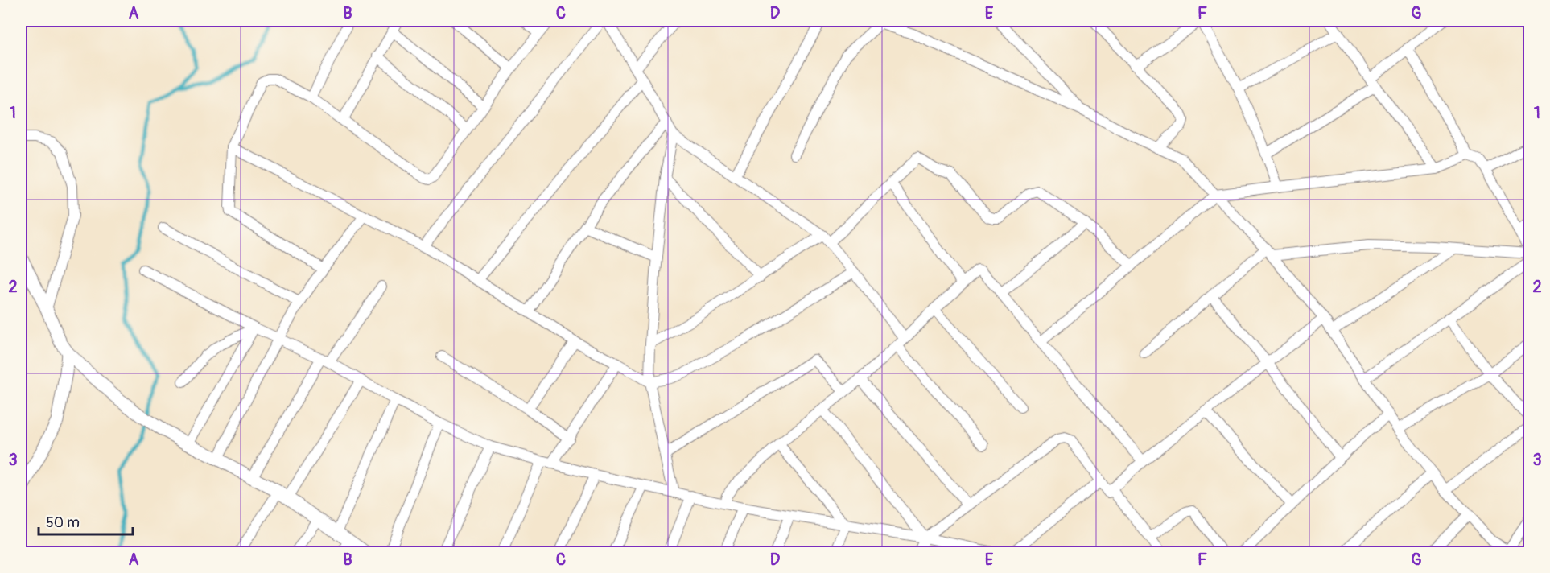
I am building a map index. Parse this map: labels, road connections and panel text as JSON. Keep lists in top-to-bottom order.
{
  "scale_bar": "50 m",
  "grid": {
    "columns": [
      "A",
      "B",
      "C",
      "D",
      "E",
      "F",
      "G"
    ],
    "rows": ["1", "2", "3"]
  }
}
